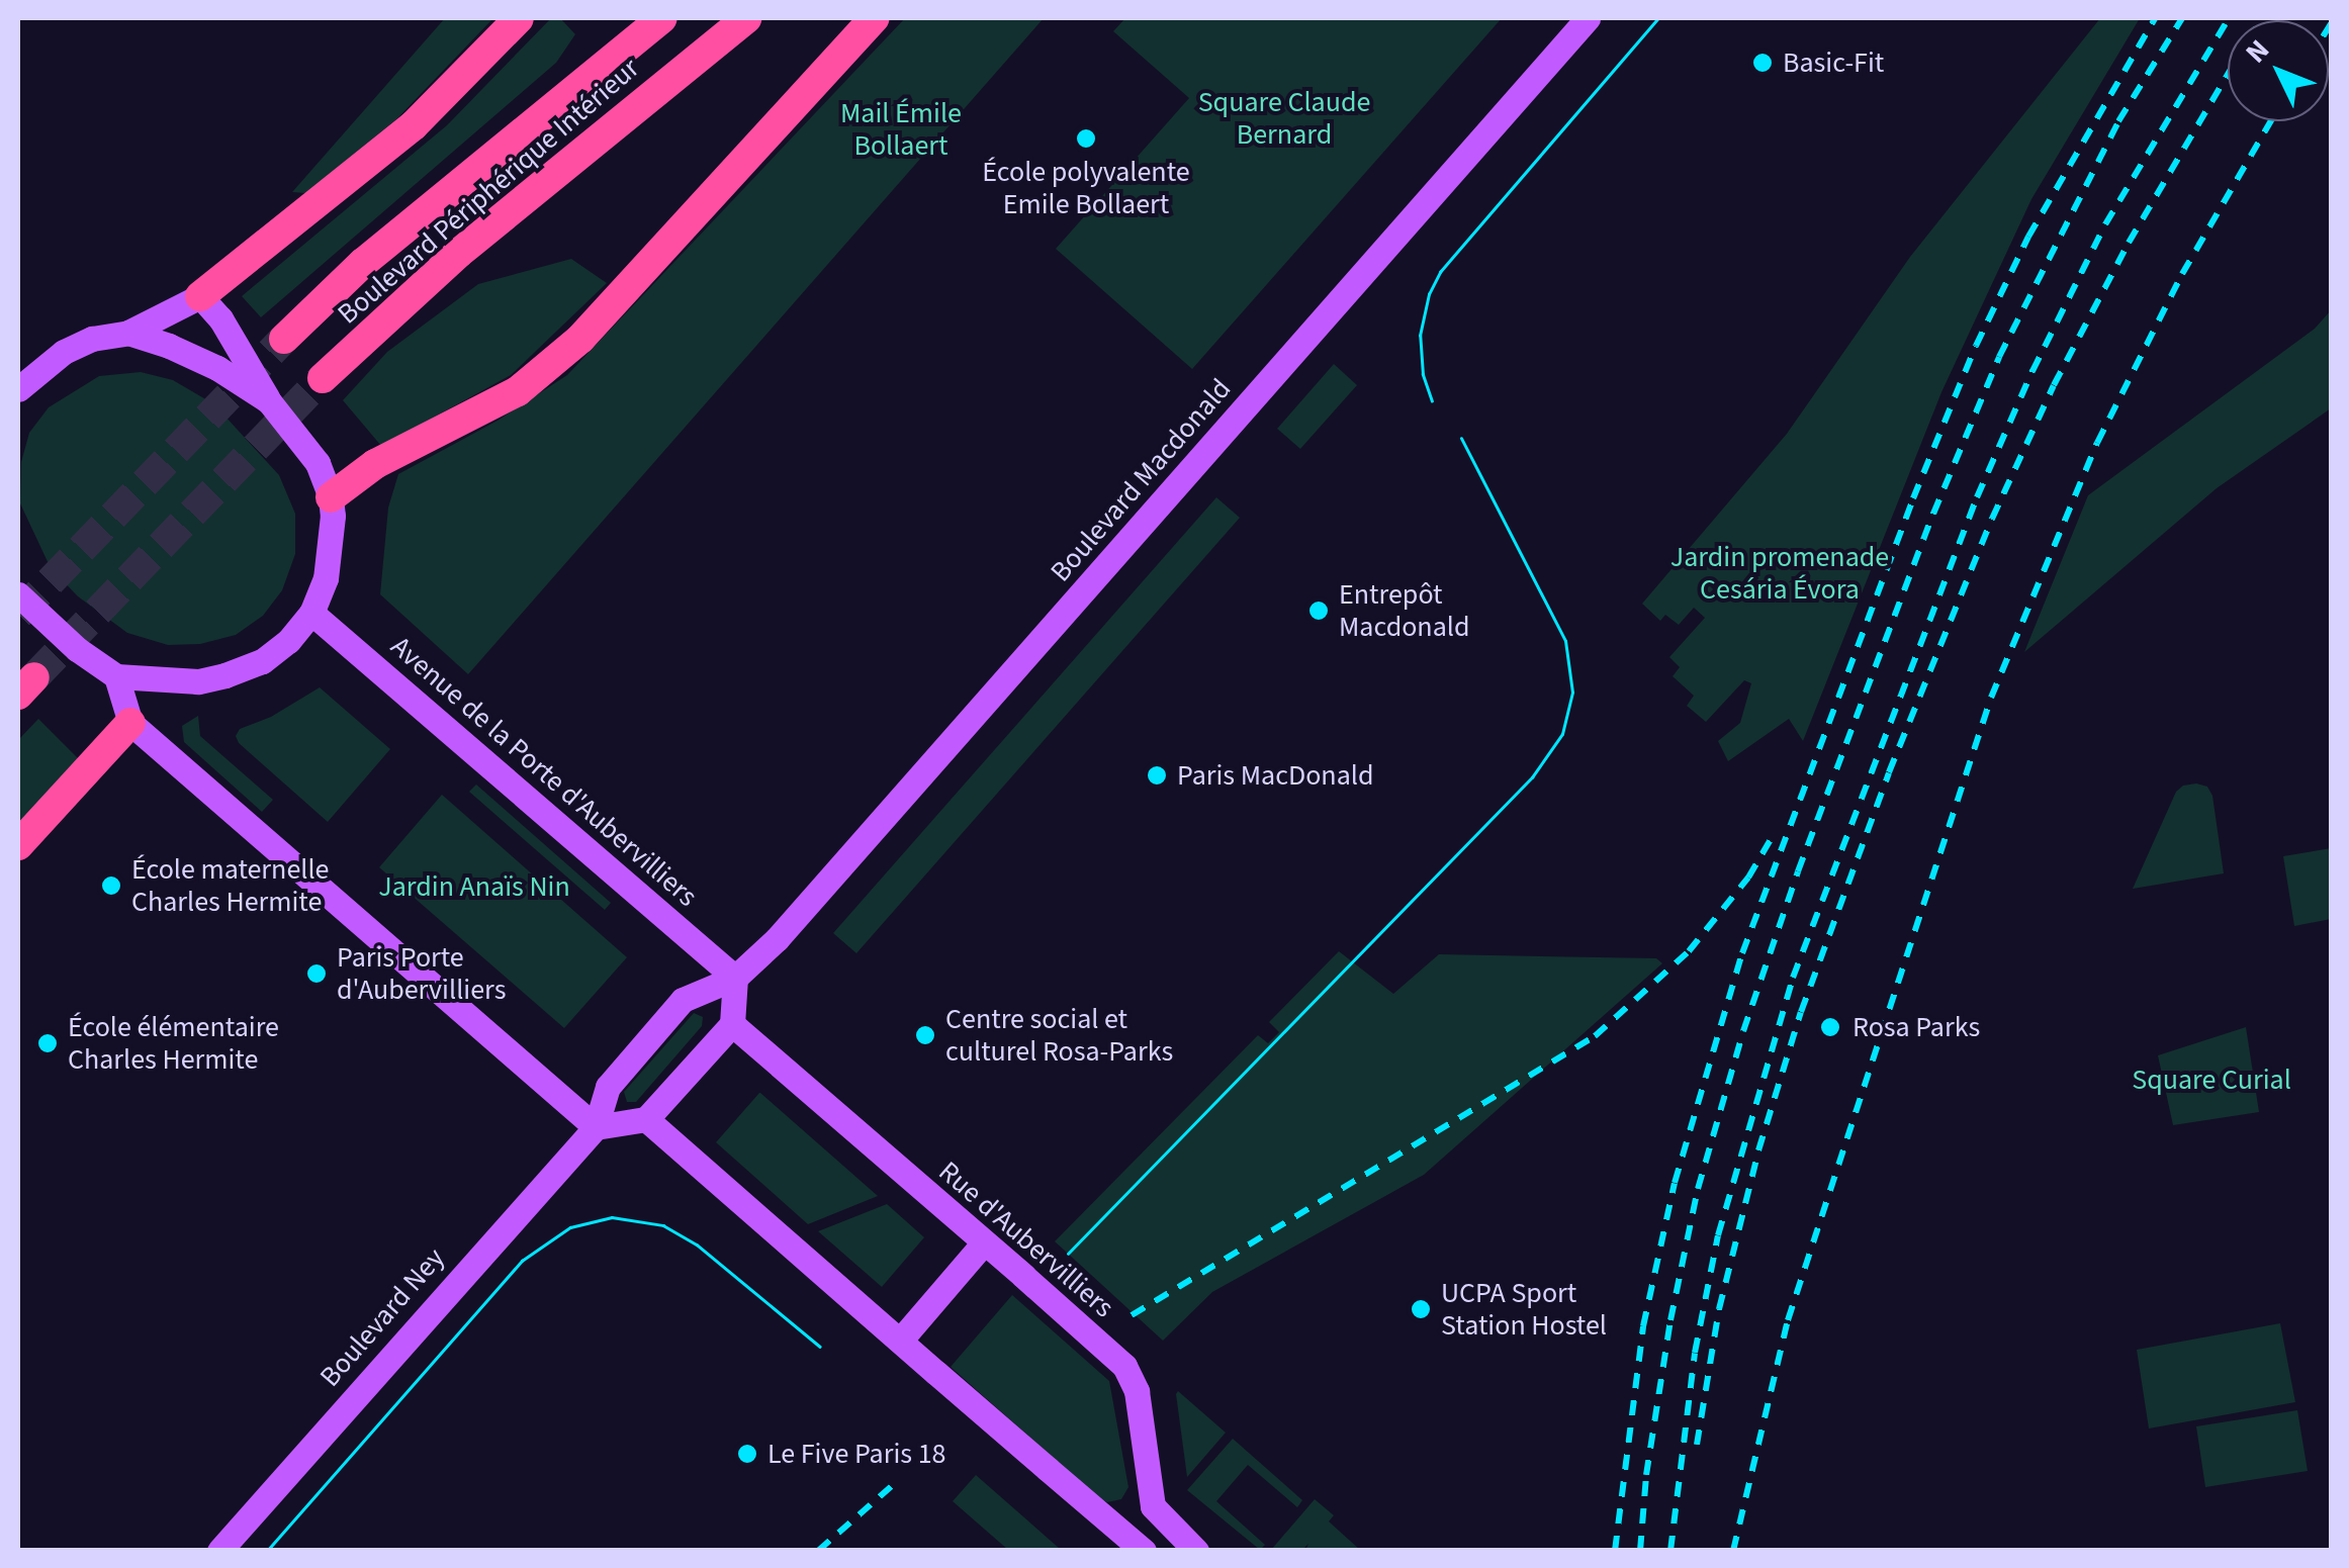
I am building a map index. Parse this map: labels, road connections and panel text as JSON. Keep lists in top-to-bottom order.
{
  "streets": {
    "highway": ["Boulevard Périphérique Intérieur"],
    "main road": [
      "Boulevard Macdonald",
      "Avenue de la Porte d'Aubervilliers",
      "Rue d'Aubervilliers",
      "Boulevard Ney"
    ]
  },
  "crossings": [
    ["Boulevard Macdonald", "Avenue de la Porte d'Aubervilliers"],
    ["Boulevard Macdonald", "Boulevard Ney"]
  ],
  "parks": [
    "Square Claude Bernard",
    "Mail Émile Bollaert",
    "Jardin promenade Cesária Évora",
    "Jardin Anaïs Nin",
    "Square Curial"
  ],
  "places": [
    "Basic-Fit",
    "École polyvalente Emile Bollaert",
    "Entrepôt Macdonald",
    "Paris MacDonald",
    "École maternelle Charles Hermite",
    "Paris Porte d'Aubervilliers",
    "Rosa Parks",
    "Centre social et culturel Rosa-Parks",
    "École élémentaire Charles Hermite",
    "UCPA Sport Station Hostel",
    "Le Five Paris 18"
  ],
  "north": "top left"
}
